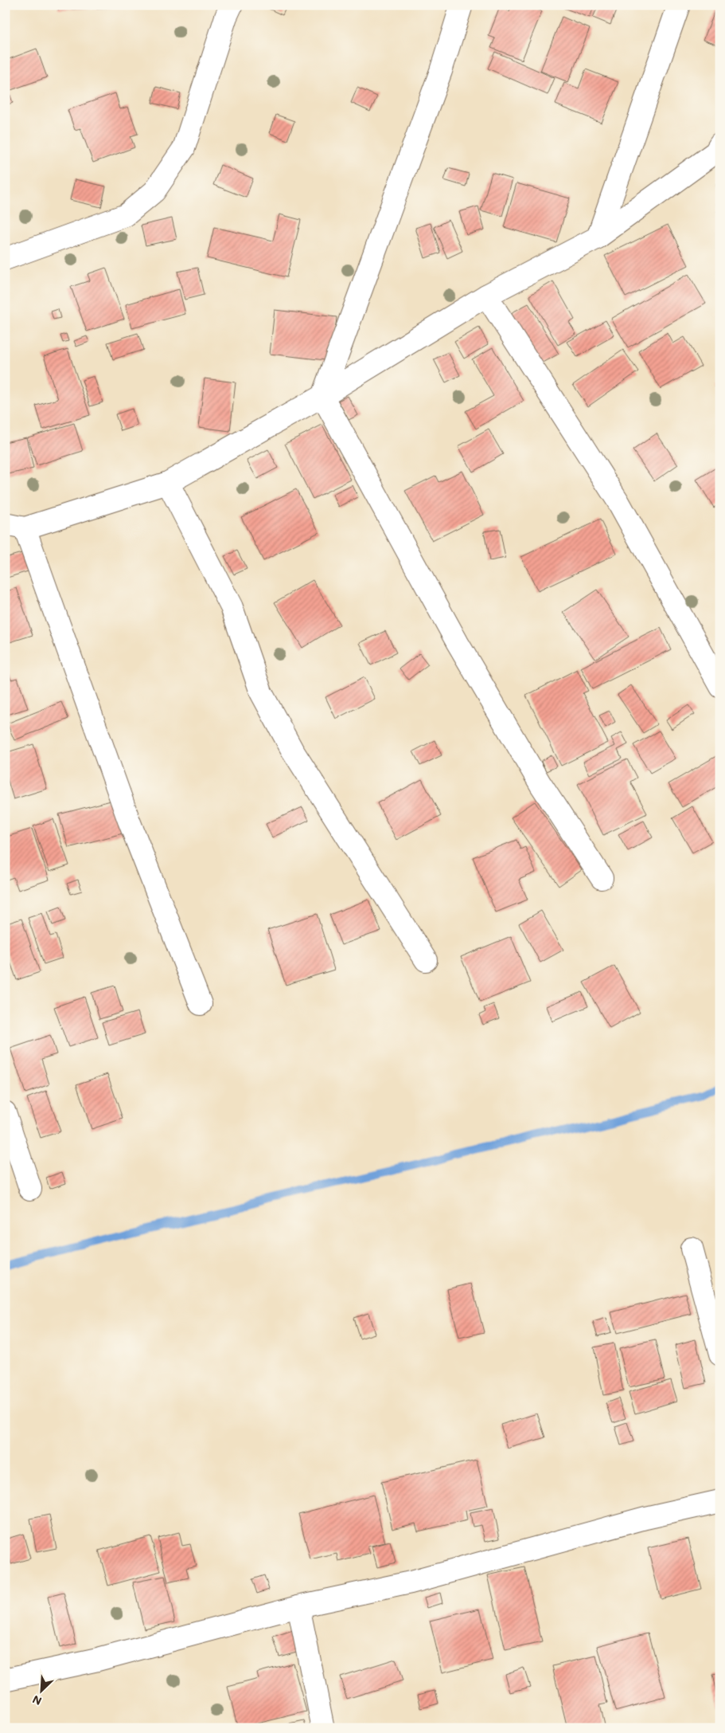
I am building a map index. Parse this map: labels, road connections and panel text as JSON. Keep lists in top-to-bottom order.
{
  "north": "bottom left"
}
